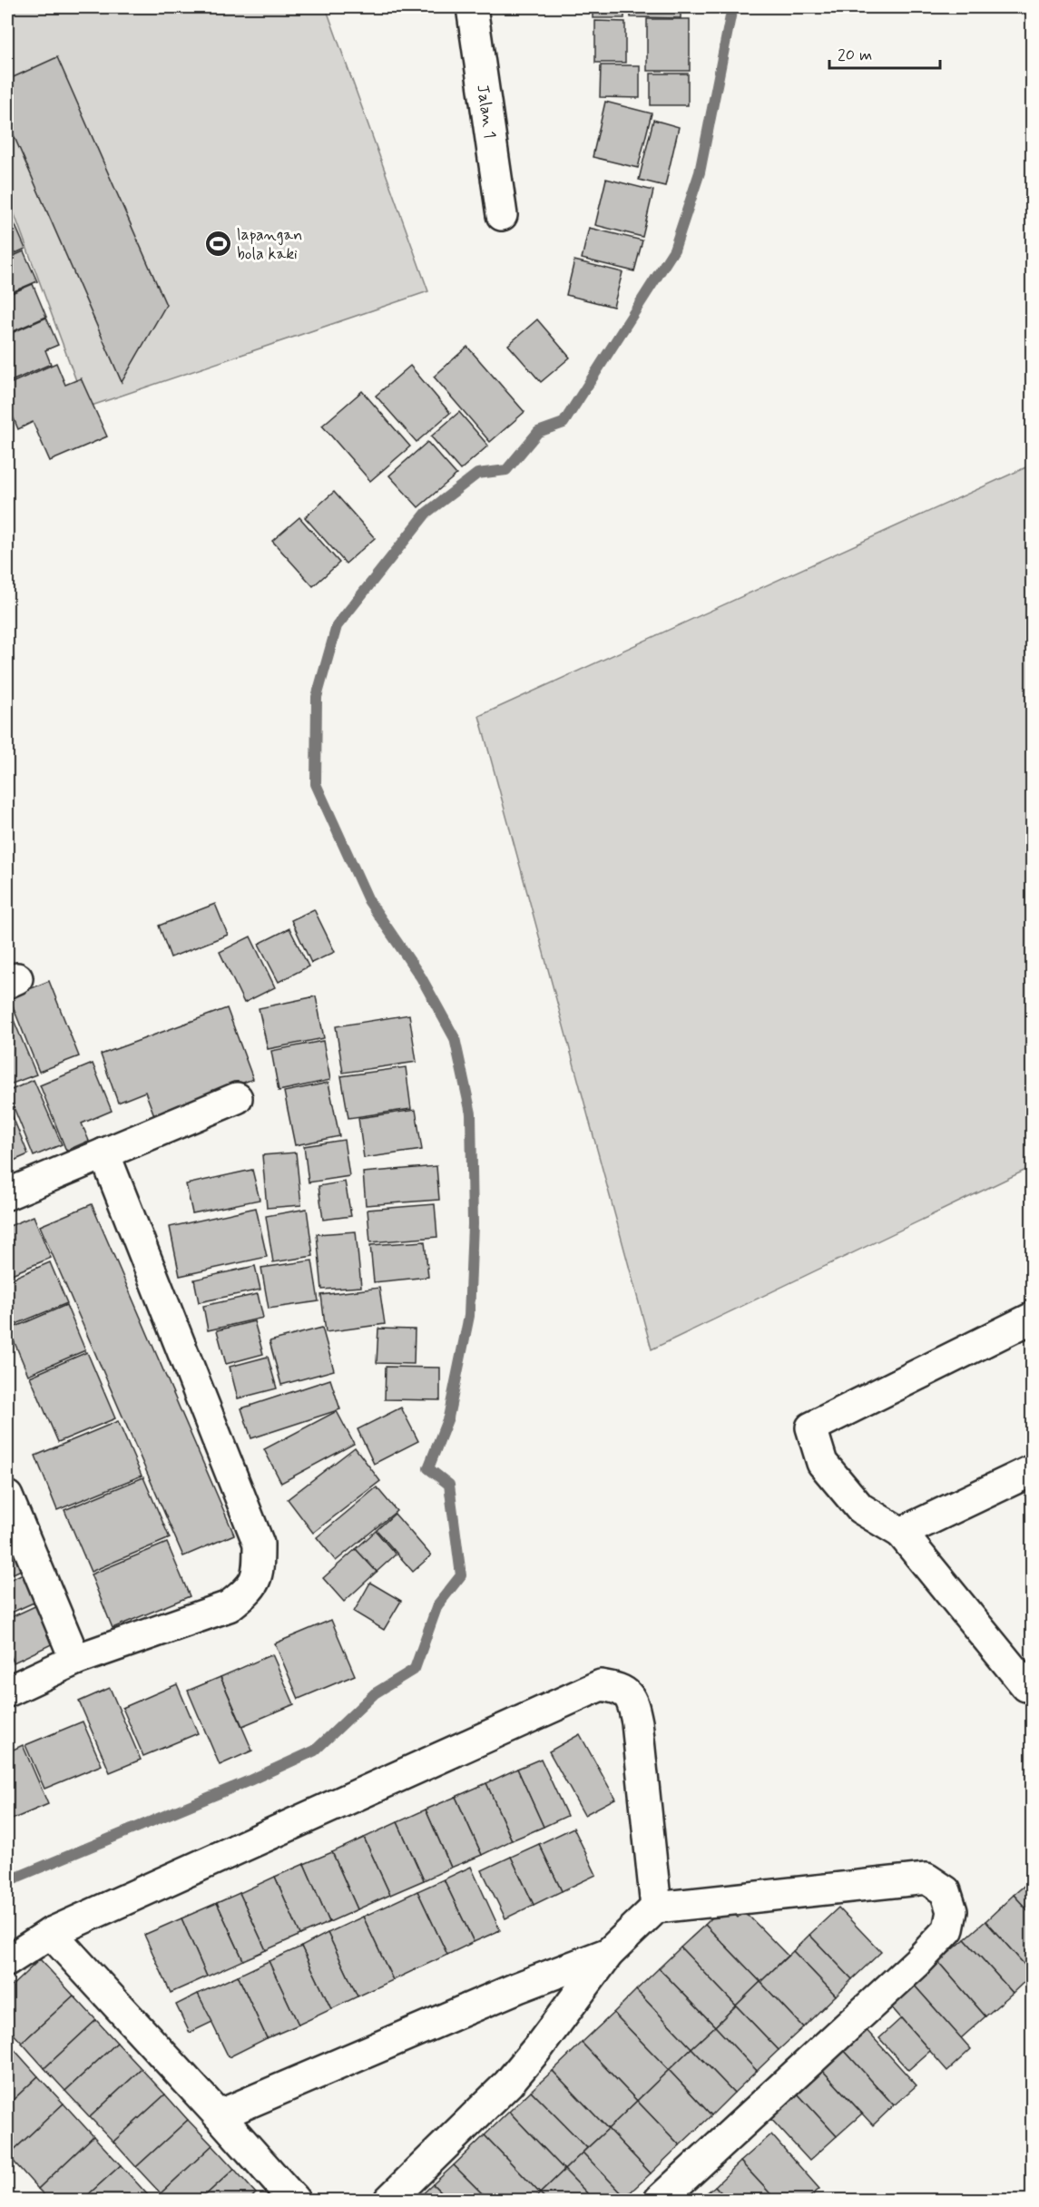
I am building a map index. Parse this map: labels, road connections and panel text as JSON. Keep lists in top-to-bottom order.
{
  "streets": {
    "street": ["Jalan 1"]
  },
  "places": {
    "sports": ["lapangan bola kaki"]
  },
  "scale_bar": "20 m"
}
